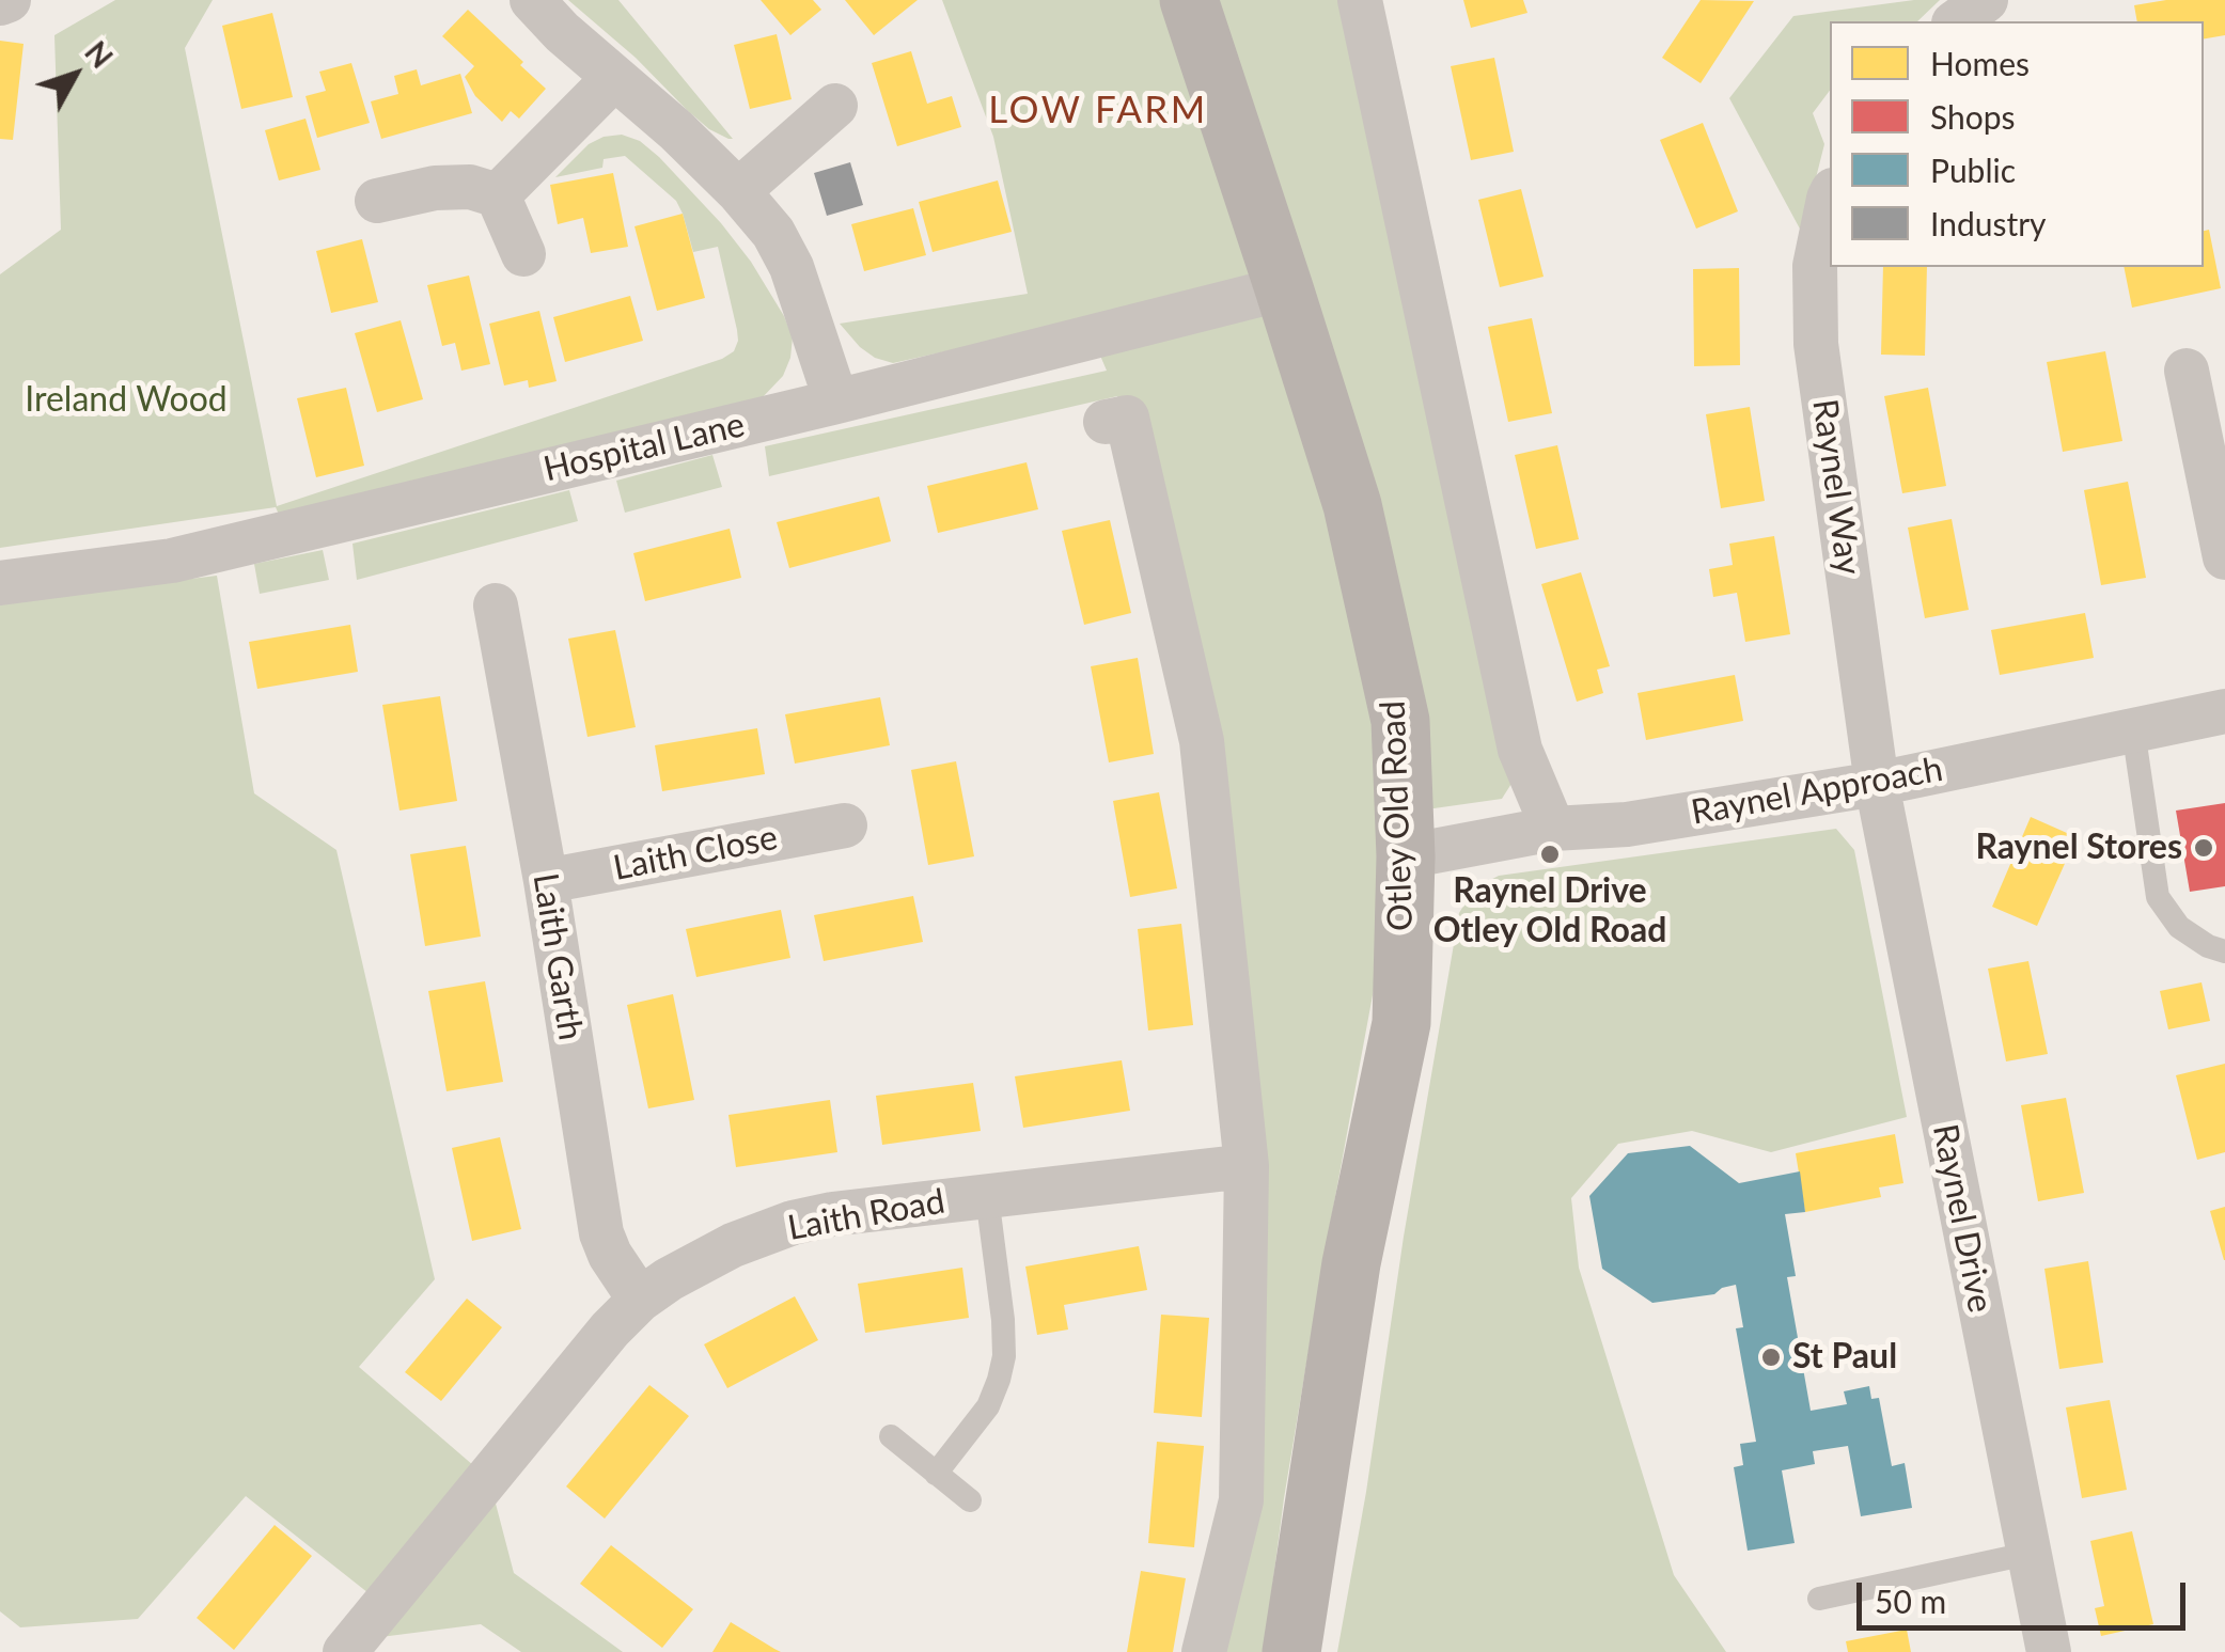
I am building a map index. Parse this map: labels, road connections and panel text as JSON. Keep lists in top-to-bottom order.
{
  "streets": {
    "street": [
      "Hospital Lane",
      "Raynel Way",
      "Raynel Approach",
      "Otley Old Road",
      "Laith Close",
      "Laith Garth",
      "Laith Road",
      "Raynel Drive"
    ]
  },
  "crossings": [
    ["Hospital Lane", "Otley Old Road"],
    ["Raynel Way", "Raynel Approach"],
    ["Raynel Way", "Raynel Drive"],
    ["Raynel Approach", "Otley Old Road"],
    ["Raynel Approach", "Raynel Drive"],
    ["Laith Close", "Laith Garth"],
    ["Laith Garth", "Laith Road"]
  ],
  "districts": ["LOW FARM"],
  "parks": ["Ireland Wood"],
  "places": ["Raynel Stores", "Raynel Drive Otley Old Road", "St Paul"],
  "legend": [
    "Homes",
    "Shops",
    "Public",
    "Industry"
  ],
  "scale_bar": "50 m",
  "north": "top right"
}
